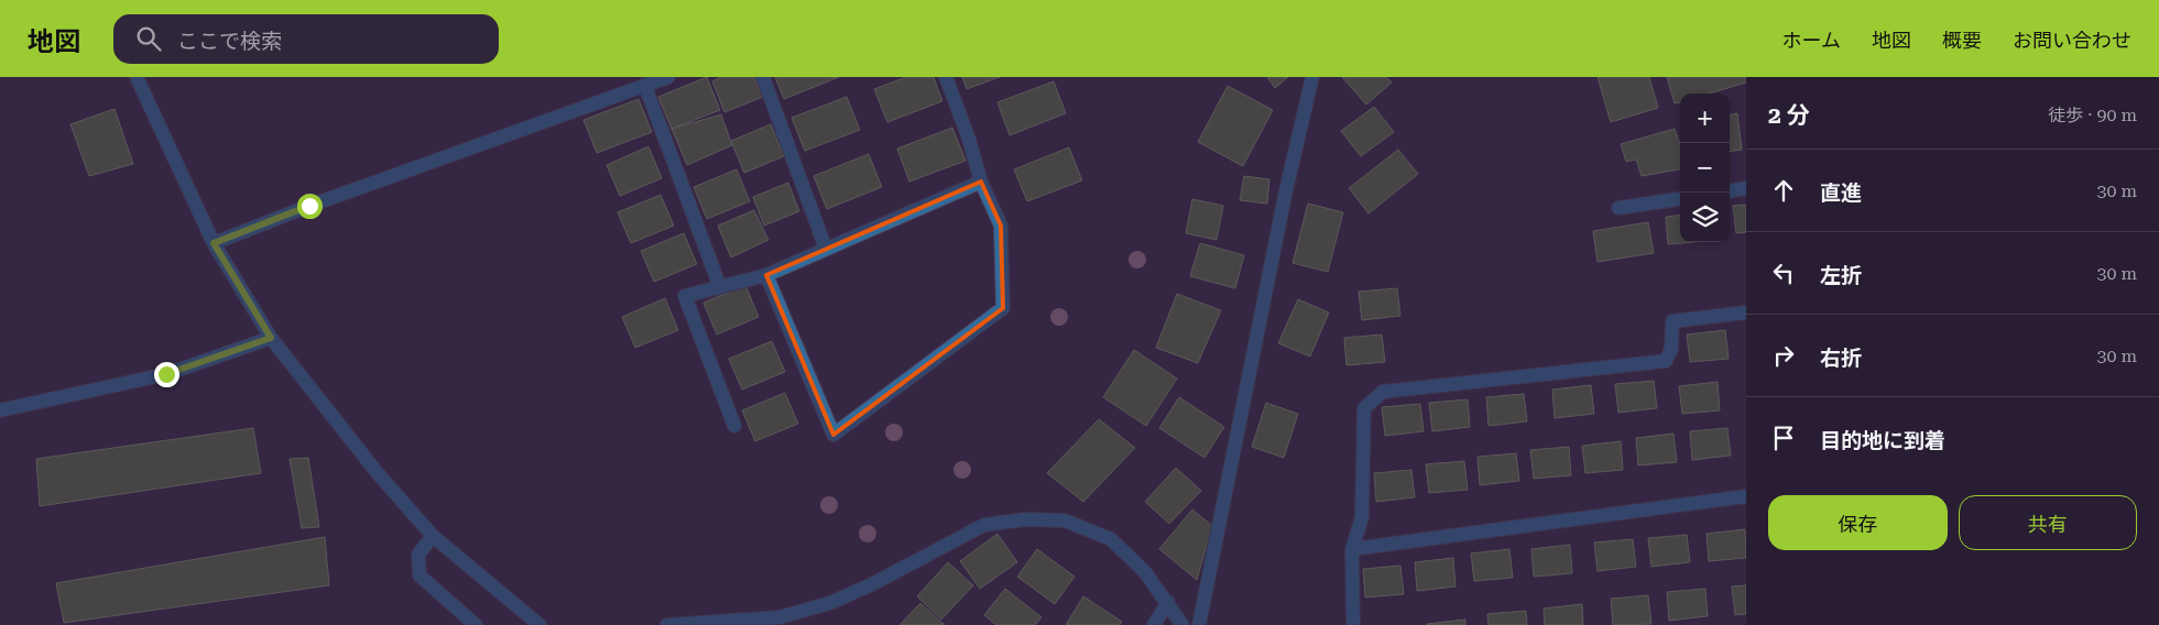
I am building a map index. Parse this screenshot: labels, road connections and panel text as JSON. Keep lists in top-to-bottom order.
{
  "page": {
    "header": "地図",
    "search": "ここで検索",
    "nav": [
      "ホーム",
      "地図",
      "概要",
      "お問い合わせ"
    ],
    "heading": ["2 分", "徒歩 · 90 m"],
    "map_buttons": ["+", "−"],
    "list": [
      ["直進", "30 m"],
      ["左折", "30 m"],
      ["右折", "30 m"],
      "目的地に到着"
    ],
    "buttons": ["保存", "共有"]
  }
}
